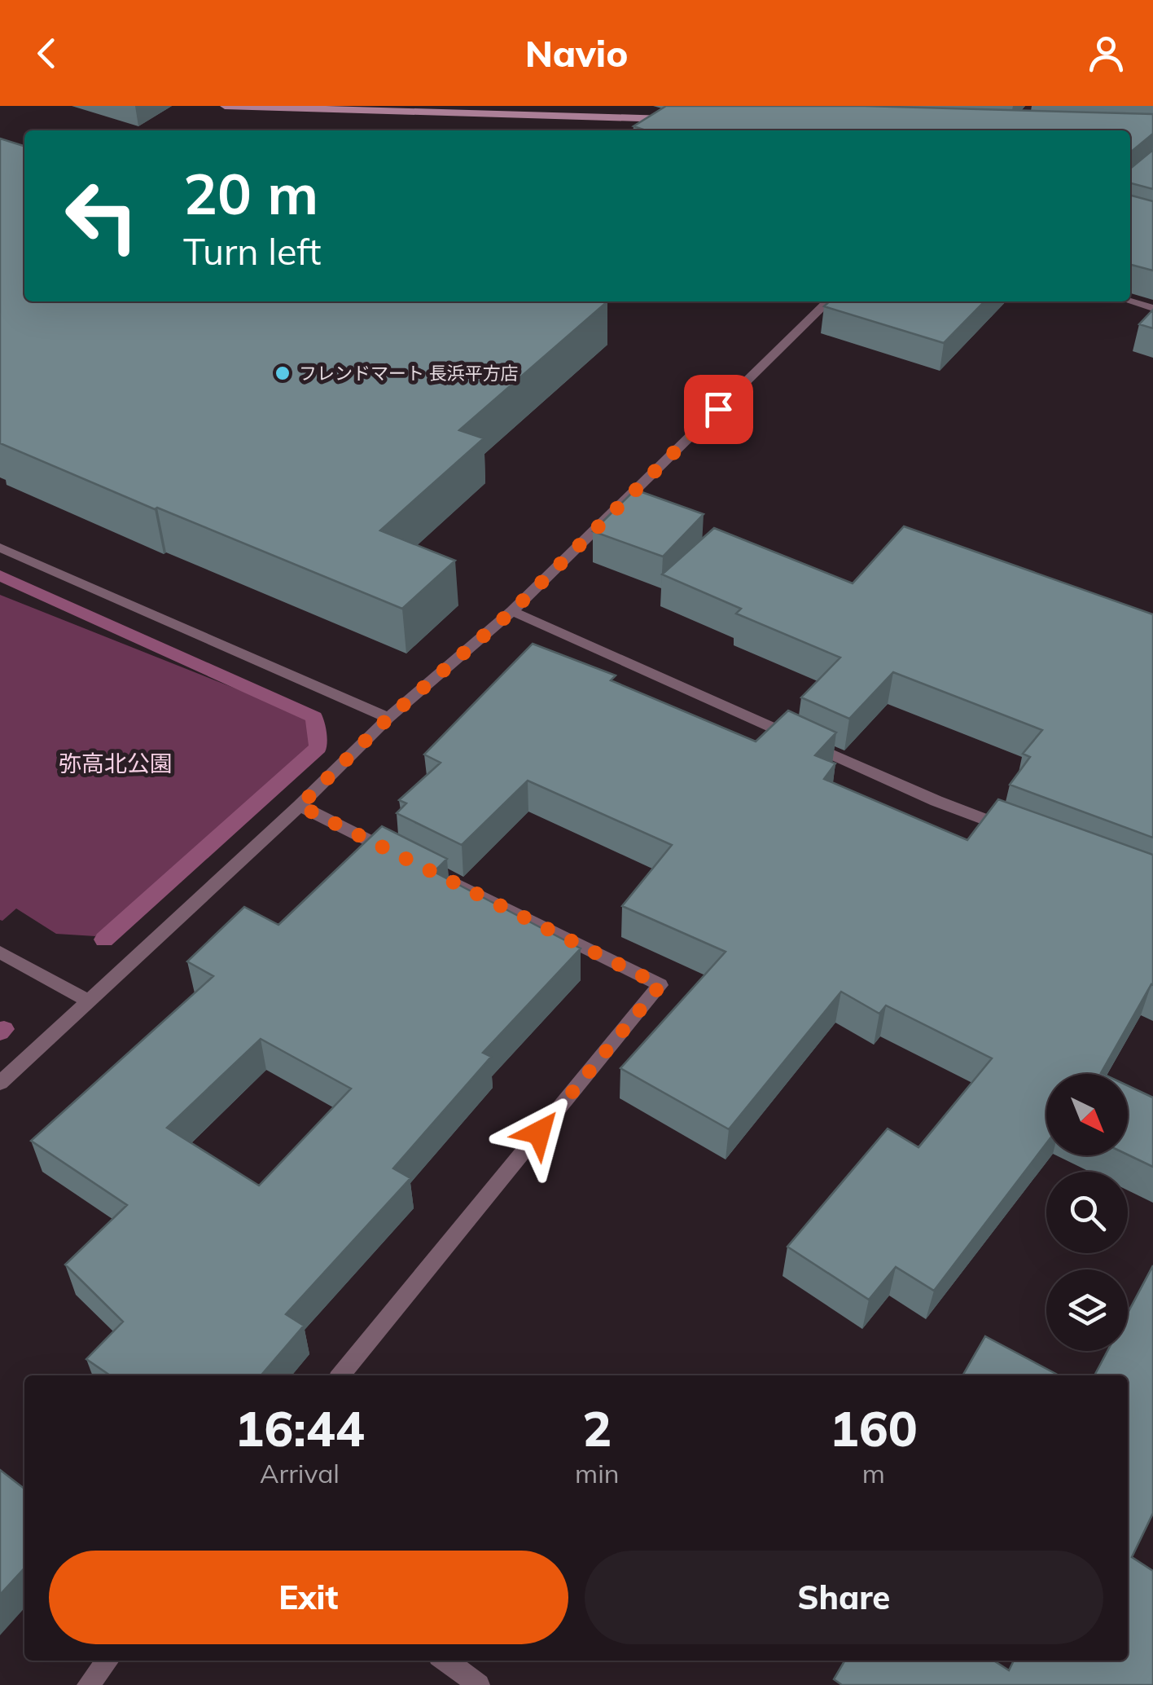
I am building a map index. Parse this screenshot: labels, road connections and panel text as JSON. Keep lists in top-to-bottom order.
{
  "parks": ["弥高北公園"],
  "places": ["フレンドマート 長浜平方店"],
  "north": "bottom right",
  "page": {
    "header": "Navio",
    "turn": ["20 m", "Turn left"],
    "eta": [
      "16:44",
      "Arrival",
      "2",
      "min",
      "160",
      "m"
    ],
    "buttons": ["Exit", "Share"]
  }
}
